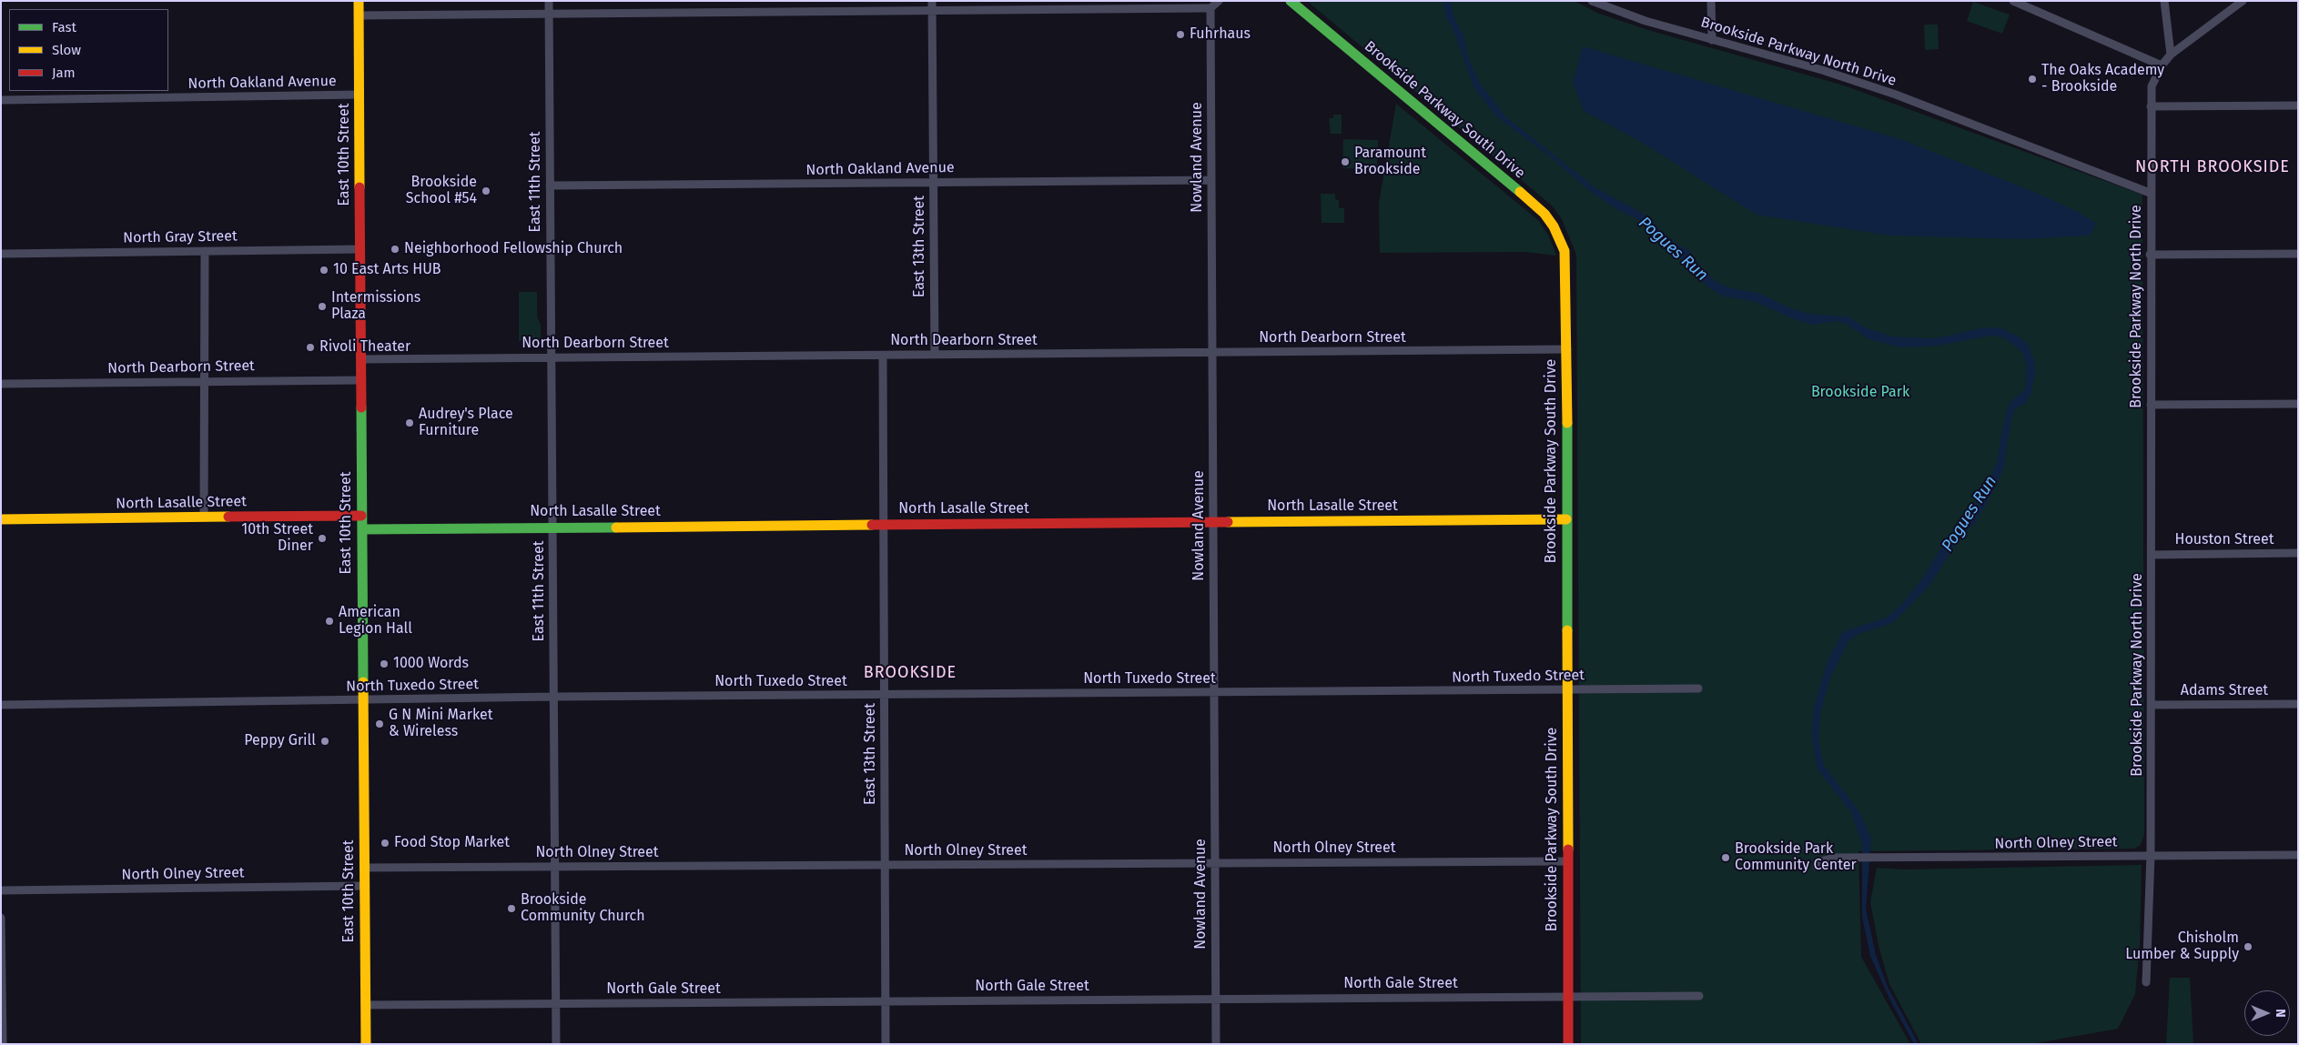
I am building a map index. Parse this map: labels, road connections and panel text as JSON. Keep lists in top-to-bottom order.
{
  "streets": {
    "main road": ["Brookside Parkway South Drive", "East 10th Street", "North Lasalle Street"],
    "street": [
      "Brookside Parkway North Drive",
      "North Oakland Avenue",
      "Nowland Avenue",
      "East 11th Street",
      "North Gray Street",
      "East 13th Street",
      "North Dearborn Street",
      "Houston Street",
      "North Tuxedo Street",
      "Adams Street",
      "North Olney Street",
      "North Gale Street"
    ]
  },
  "crossings": [
    ["Brookside Parkway North Drive", "Houston Street"],
    ["Brookside Parkway North Drive", "Adams Street"],
    ["Brookside Parkway North Drive", "North Olney Street"],
    ["North Oakland Avenue", "East 10th Street"],
    ["North Oakland Avenue", "Nowland Avenue"],
    ["North Oakland Avenue", "East 11th Street"],
    ["North Oakland Avenue", "East 13th Street"],
    ["Brookside Parkway South Drive", "North Dearborn Street"],
    ["Brookside Parkway South Drive", "North Lasalle Street"],
    ["Brookside Parkway South Drive", "North Tuxedo Street"],
    ["Brookside Parkway South Drive", "North Olney Street"],
    ["Brookside Parkway South Drive", "North Gale Street"],
    ["East 10th Street", "North Gray Street"],
    ["East 10th Street", "North Dearborn Street"],
    ["East 10th Street", "North Lasalle Street"],
    ["East 10th Street", "North Tuxedo Street"],
    ["East 10th Street", "North Olney Street"],
    ["East 10th Street", "North Gale Street"],
    ["Nowland Avenue", "North Dearborn Street"],
    ["Nowland Avenue", "North Lasalle Street"],
    ["Nowland Avenue", "North Tuxedo Street"],
    ["Nowland Avenue", "North Olney Street"],
    ["Nowland Avenue", "North Gale Street"],
    ["East 11th Street", "North Dearborn Street"],
    ["East 11th Street", "North Lasalle Street"],
    ["East 11th Street", "North Tuxedo Street"],
    ["East 11th Street", "North Olney Street"],
    ["East 11th Street", "North Gale Street"],
    ["East 13th Street", "North Dearborn Street"],
    ["East 13th Street", "North Lasalle Street"],
    ["East 13th Street", "North Tuxedo Street"],
    ["East 13th Street", "North Olney Street"],
    ["East 13th Street", "North Gale Street"]
  ],
  "districts": ["NORTH BROOKSIDE", "BROOKSIDE"],
  "water": ["Pogues Run"],
  "parks": ["Brookside Park"],
  "places": [
    "Fuhrhaus",
    "The Oaks Academy - Brookside",
    "Paramount Brookside",
    "Brookside School #54",
    "Neighborhood Fellowship Church",
    "10 East Arts HUB",
    "Intermissions Plaza",
    "Rivoli Theater",
    "Audrey's Place Furniture",
    "10th Street Diner",
    "American Legion Hall",
    "1000 Words",
    "G N Mini Market & Wireless",
    "Peppy Grill",
    "Food Stop Market",
    "Brookside Park Community Center",
    "Brookside Community Church",
    "Chisholm Lumber & Supply"
  ],
  "legend": ["Fast", "Slow", "Jam"],
  "north": "right"
}
